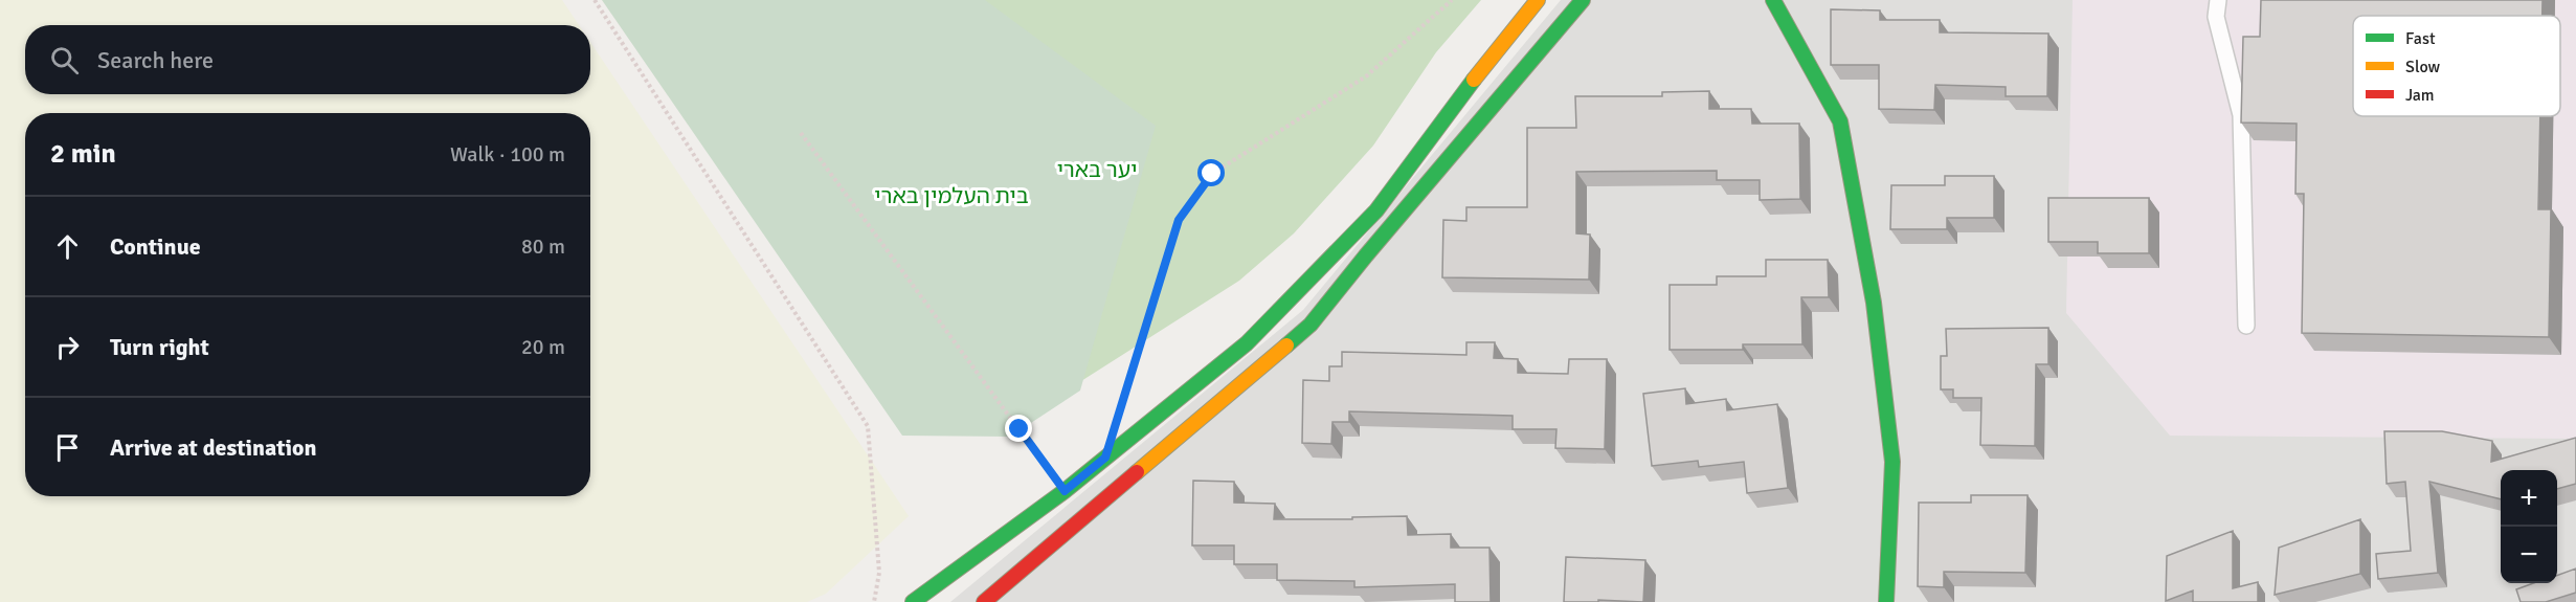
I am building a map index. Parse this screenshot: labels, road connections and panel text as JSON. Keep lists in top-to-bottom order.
{
  "parks": ["יער בארי", "בית העלמין בארי"],
  "legend": ["Fast", "Slow", "Jam"],
  "page": {
    "search": "Search here",
    "heading": ["2 min", "Walk · 100 m"],
    "list": [
      ["Continue", "80 m"],
      ["Turn right", "20 m"],
      "Arrive at destination"
    ],
    "map_buttons": ["+", "−"]
  }
}
